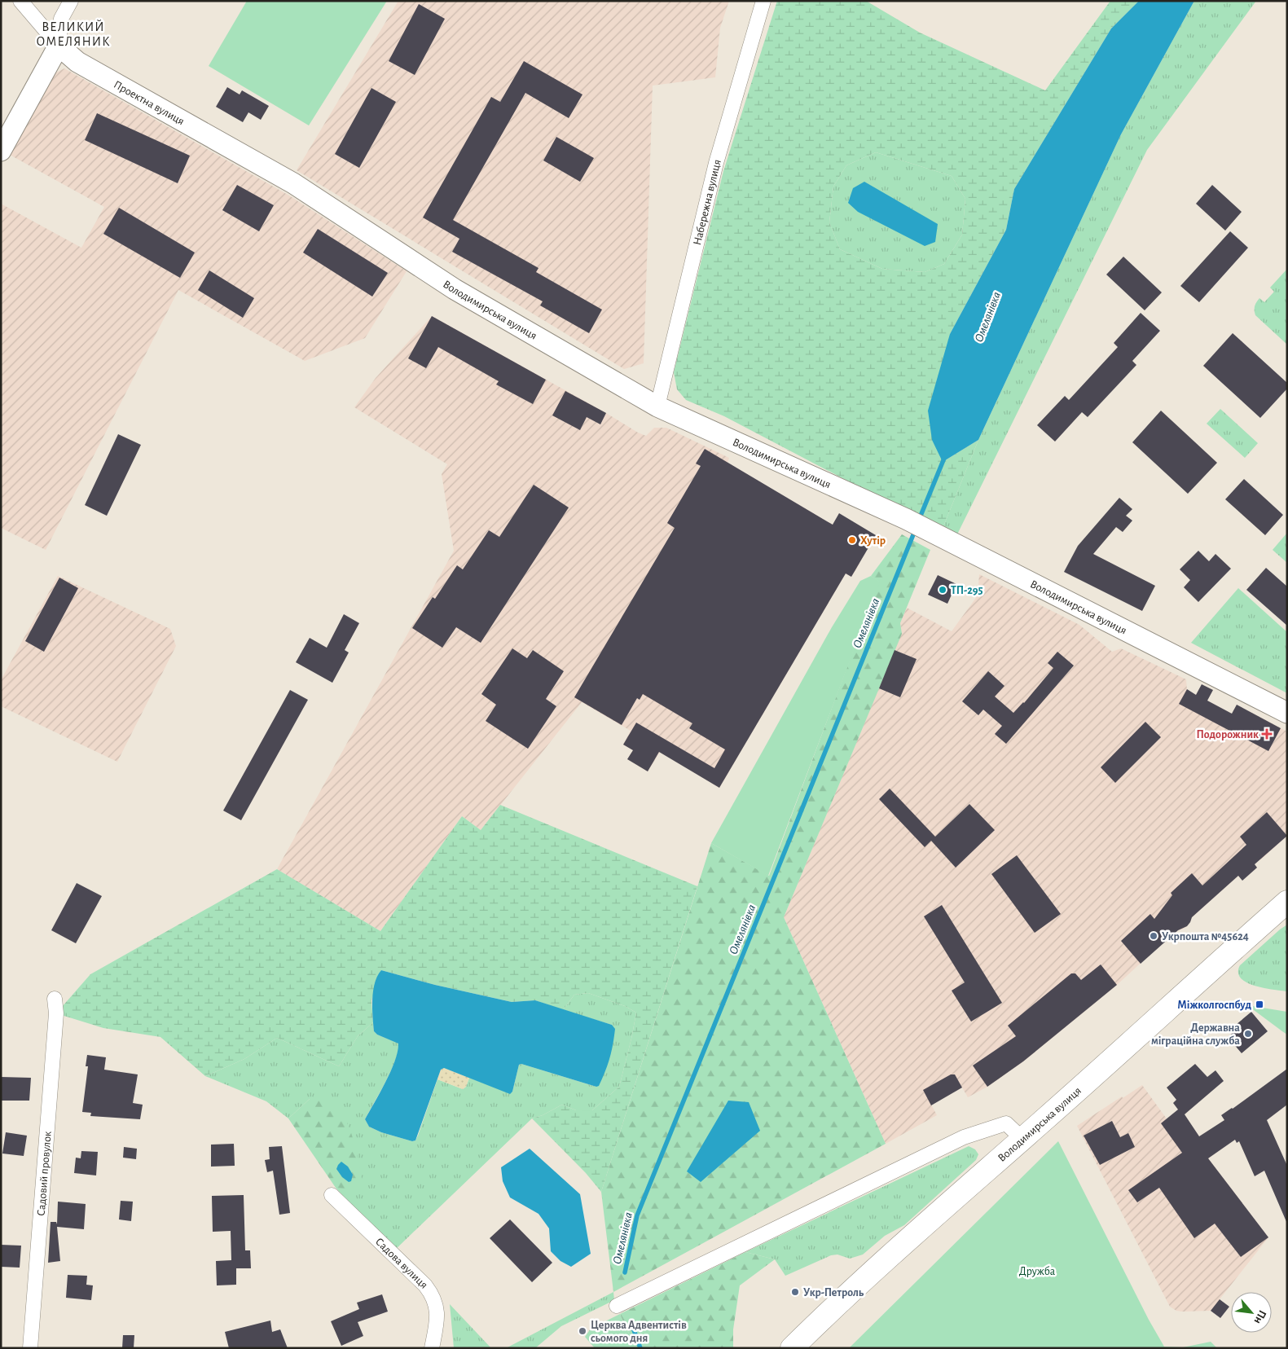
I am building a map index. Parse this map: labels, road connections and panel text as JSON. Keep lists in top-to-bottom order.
{
  "streets": {
    "main road": ["Володимирська вулиця"],
    "street": [
      "Проектна вулиця",
      "Набережна вулиця",
      "Садовий провулок",
      "Садова вулиця"
    ]
  },
  "crossings": [
    ["Проектна вулиця", "Володимирська вулиця"],
    ["Набережна вулиця", "Володимирська вулиця"]
  ],
  "districts": ["ВЕЛИКИЙ ОМЕЛЯНИК"],
  "water": ["Омелянівка"],
  "parks": ["Дружба"],
  "places": {
    "other": [
      "Хутір",
      "ТП-295",
      "Укрпошта №45624",
      "Державна міграційна служба",
      "Укр-Петроль",
      "Церква Адвентистів сьомого дня"
    ],
    "health": ["Подорожник"],
    "transit": ["Міжколгоспбуд"]
  },
  "north": "bottom right"
}
